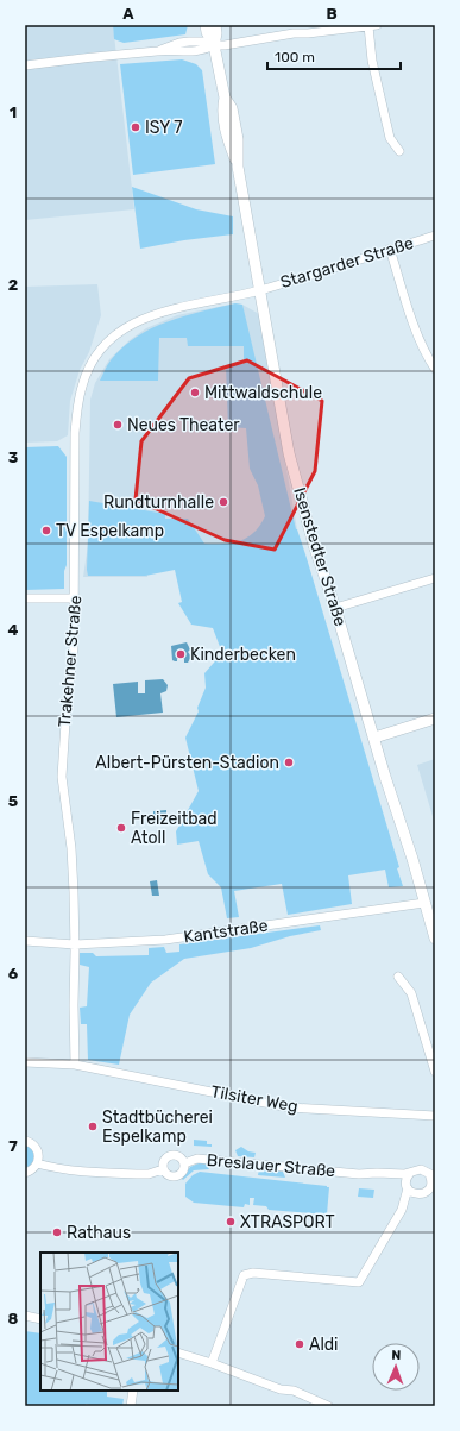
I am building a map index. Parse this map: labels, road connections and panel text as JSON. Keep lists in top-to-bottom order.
{
  "streets": {
    "street": [
      "Stargarder Straße",
      "Isenstedter Straße",
      "Trakehner Straße",
      "Kantstraße",
      "Tilsiter Weg",
      "Breslauer Straße"
    ]
  },
  "crossings": [
    ["Stargarder Straße", "Isenstedter Straße"],
    ["Stargarder Straße", "Trakehner Straße"],
    ["Isenstedter Straße", "Trakehner Straße"],
    ["Isenstedter Straße", "Kantstraße"],
    ["Trakehner Straße", "Kantstraße"],
    ["Trakehner Straße", "Tilsiter Weg"]
  ],
  "places": [
    "ISY 7",
    "Mittwaldschule",
    "Neues Theater",
    "Rundturnhalle",
    "TV Espelkamp",
    "Kinderbecken",
    "Albert-Pürsten-Stadion",
    "Freizeitbad Atoll",
    "Stadtbücherei Espelkamp",
    "XTRASPORT",
    "Rathaus",
    "Aldi"
  ],
  "scale_bar": "100 m",
  "north": "top",
  "grid": {
    "columns": ["A", "B"],
    "rows": [
      "1",
      "2",
      "3",
      "4",
      "5",
      "6",
      "7",
      "8"
    ]
  }
}
